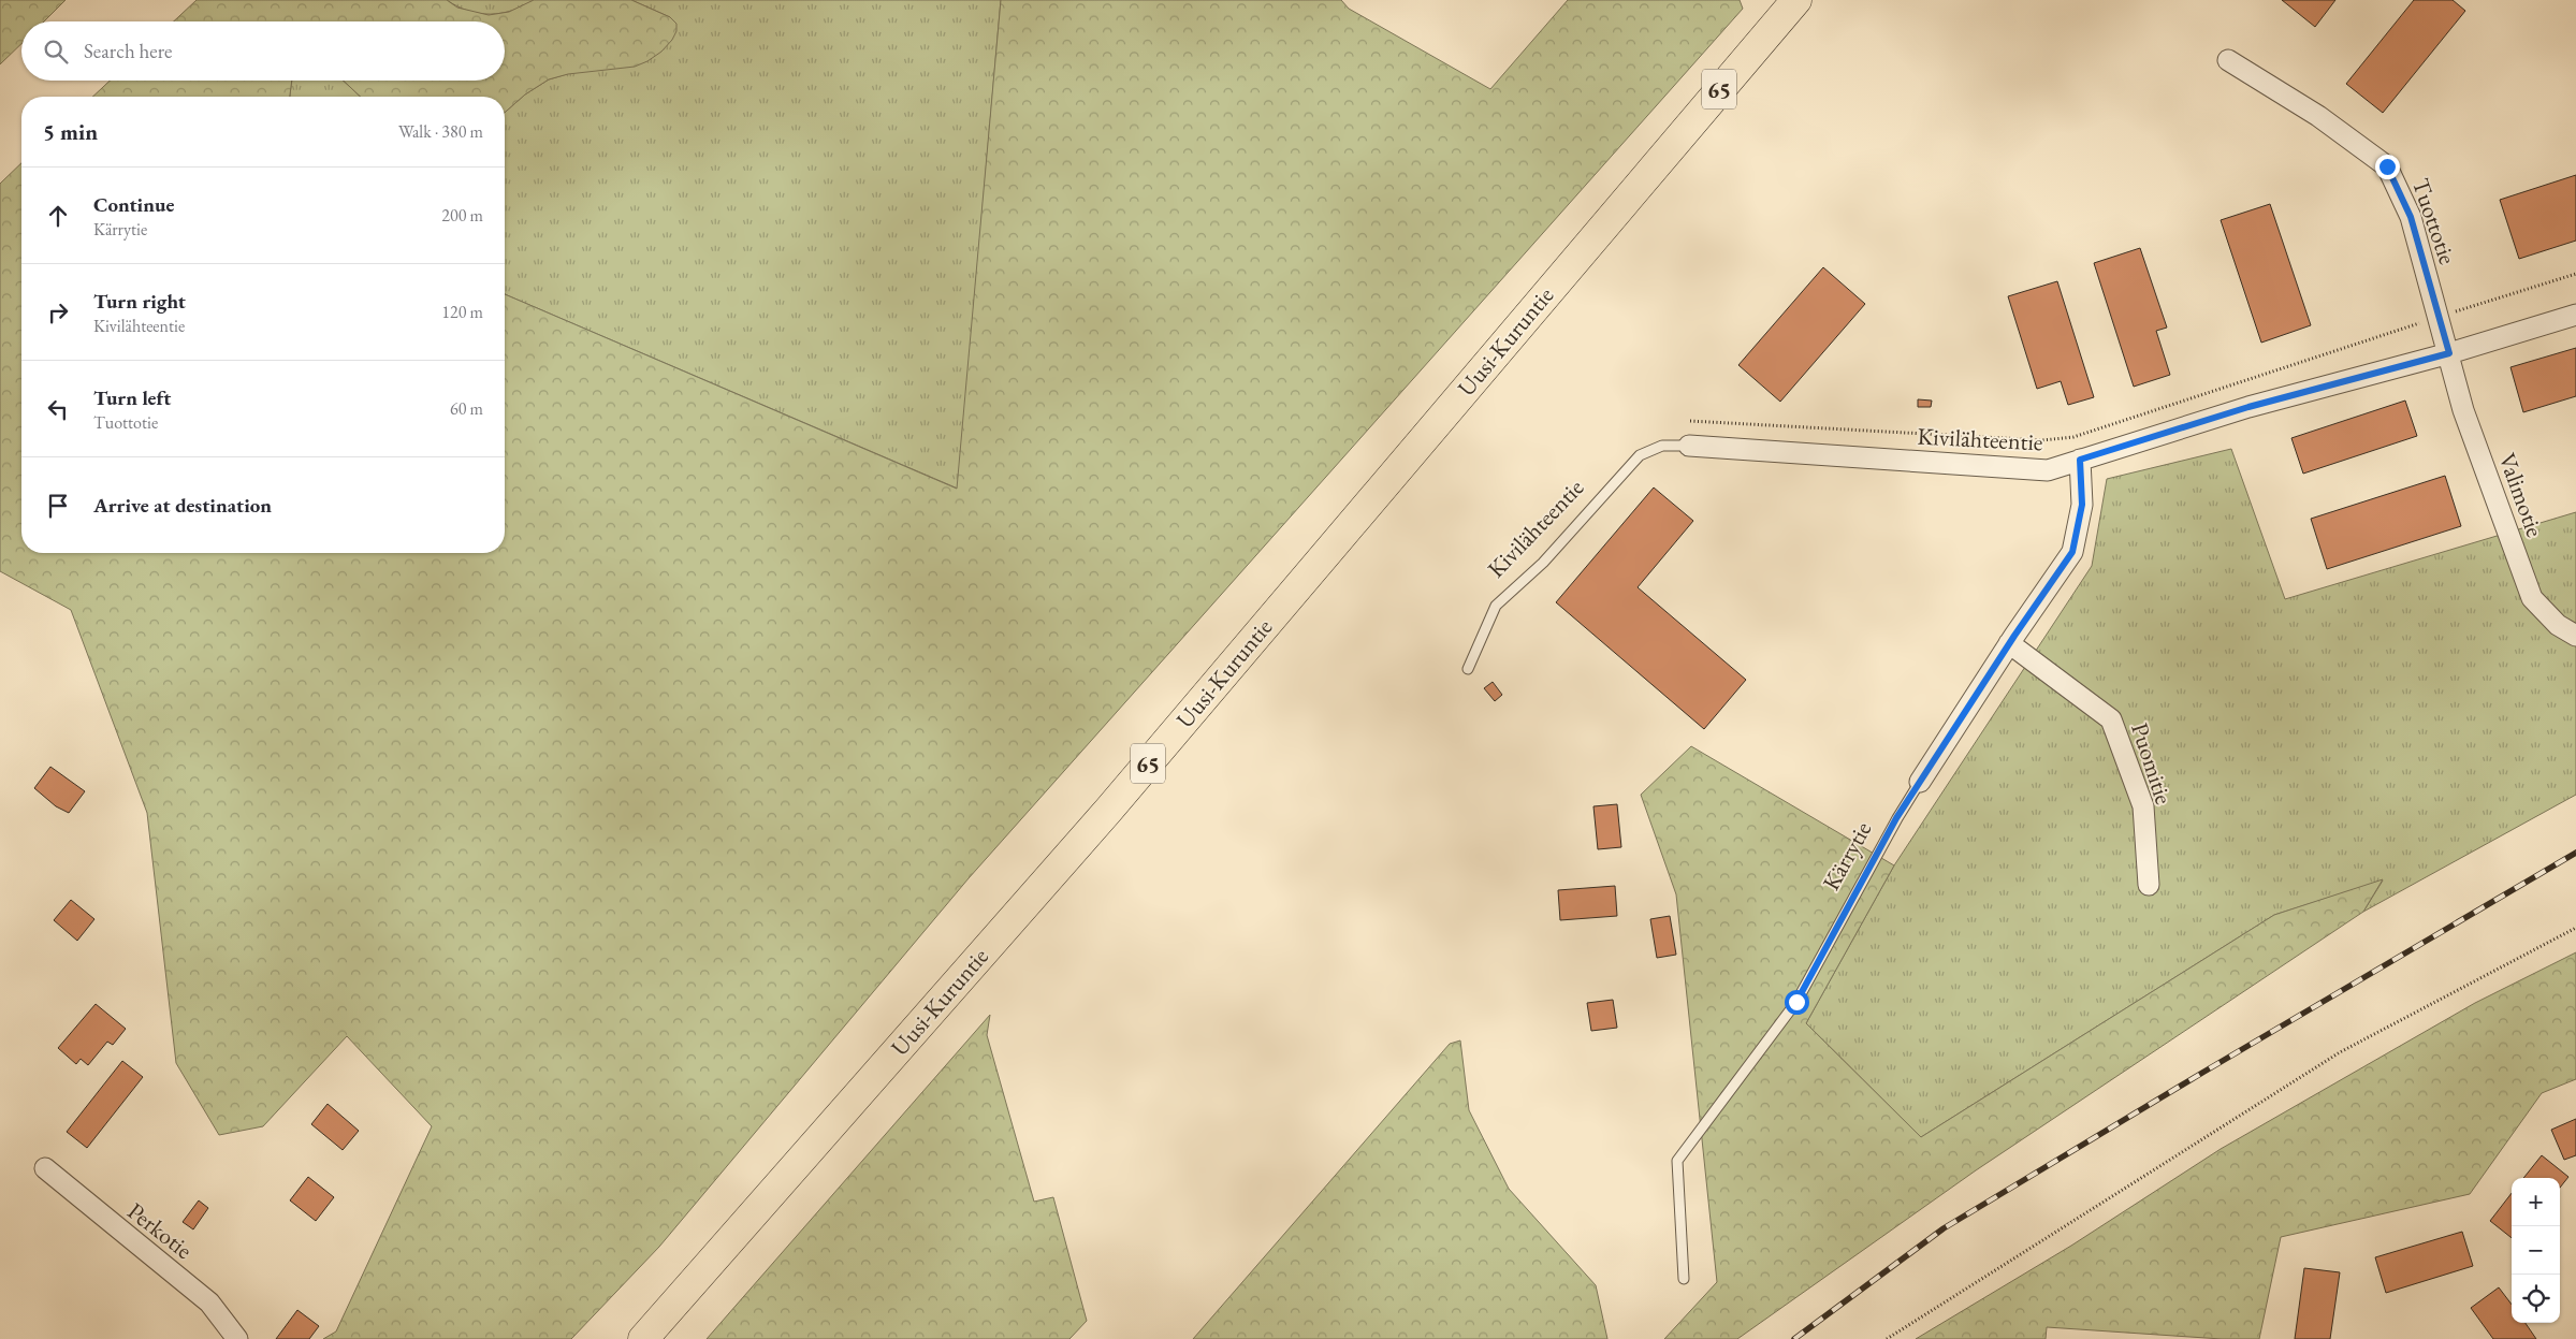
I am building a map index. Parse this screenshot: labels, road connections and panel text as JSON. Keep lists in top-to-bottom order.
{
  "streets": {
    "main road": ["65", "Uusi-Kuruntie"],
    "street": [
      "Tuottotie",
      "Kivilähteentie",
      "Valimotie",
      "Puomitie",
      "Kärrytie",
      "Perkotie"
    ]
  },
  "crossings": [
    ["Tuottotie", "Kivilähteentie"],
    ["Tuottotie", "Valimotie"],
    ["Kivilähteentie", "Valimotie"],
    ["Kivilähteentie", "Kärrytie"],
    ["Puomitie", "Kärrytie"]
  ],
  "page": {
    "search": "Search here",
    "heading": ["5 min", "Walk · 380 m"],
    "list": [
      ["Continue", "Kärrytie", "200 m"],
      ["Turn right", "Kivilähteentie", "120 m"],
      ["Turn left", "Tuottotie", "60 m"],
      "Arrive at destination"
    ],
    "map_buttons": ["+", "−"]
  }
}
